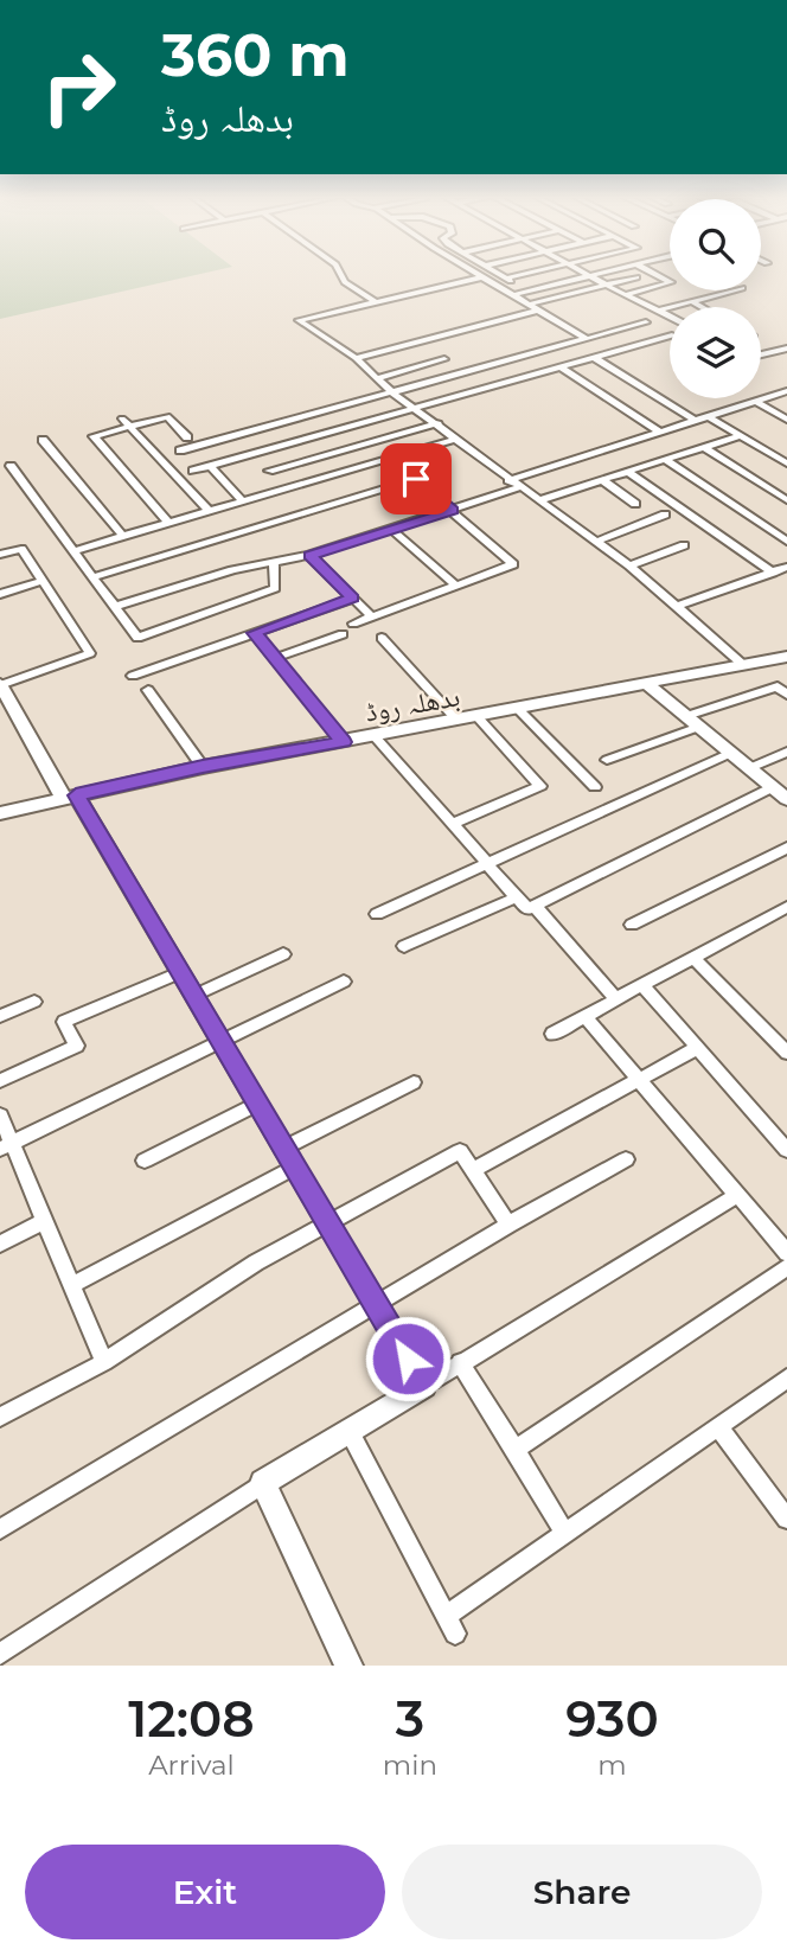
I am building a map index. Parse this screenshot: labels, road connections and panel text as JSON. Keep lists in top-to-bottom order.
{
  "streets": {
    "street": ["بدھلہ روڈ"]
  },
  "page": {
    "turn": ["360 m", "بدھلہ روڈ"],
    "eta": [
      "12:08",
      "Arrival",
      "3",
      "min",
      "930",
      "m"
    ],
    "buttons": ["Exit", "Share"]
  }
}
